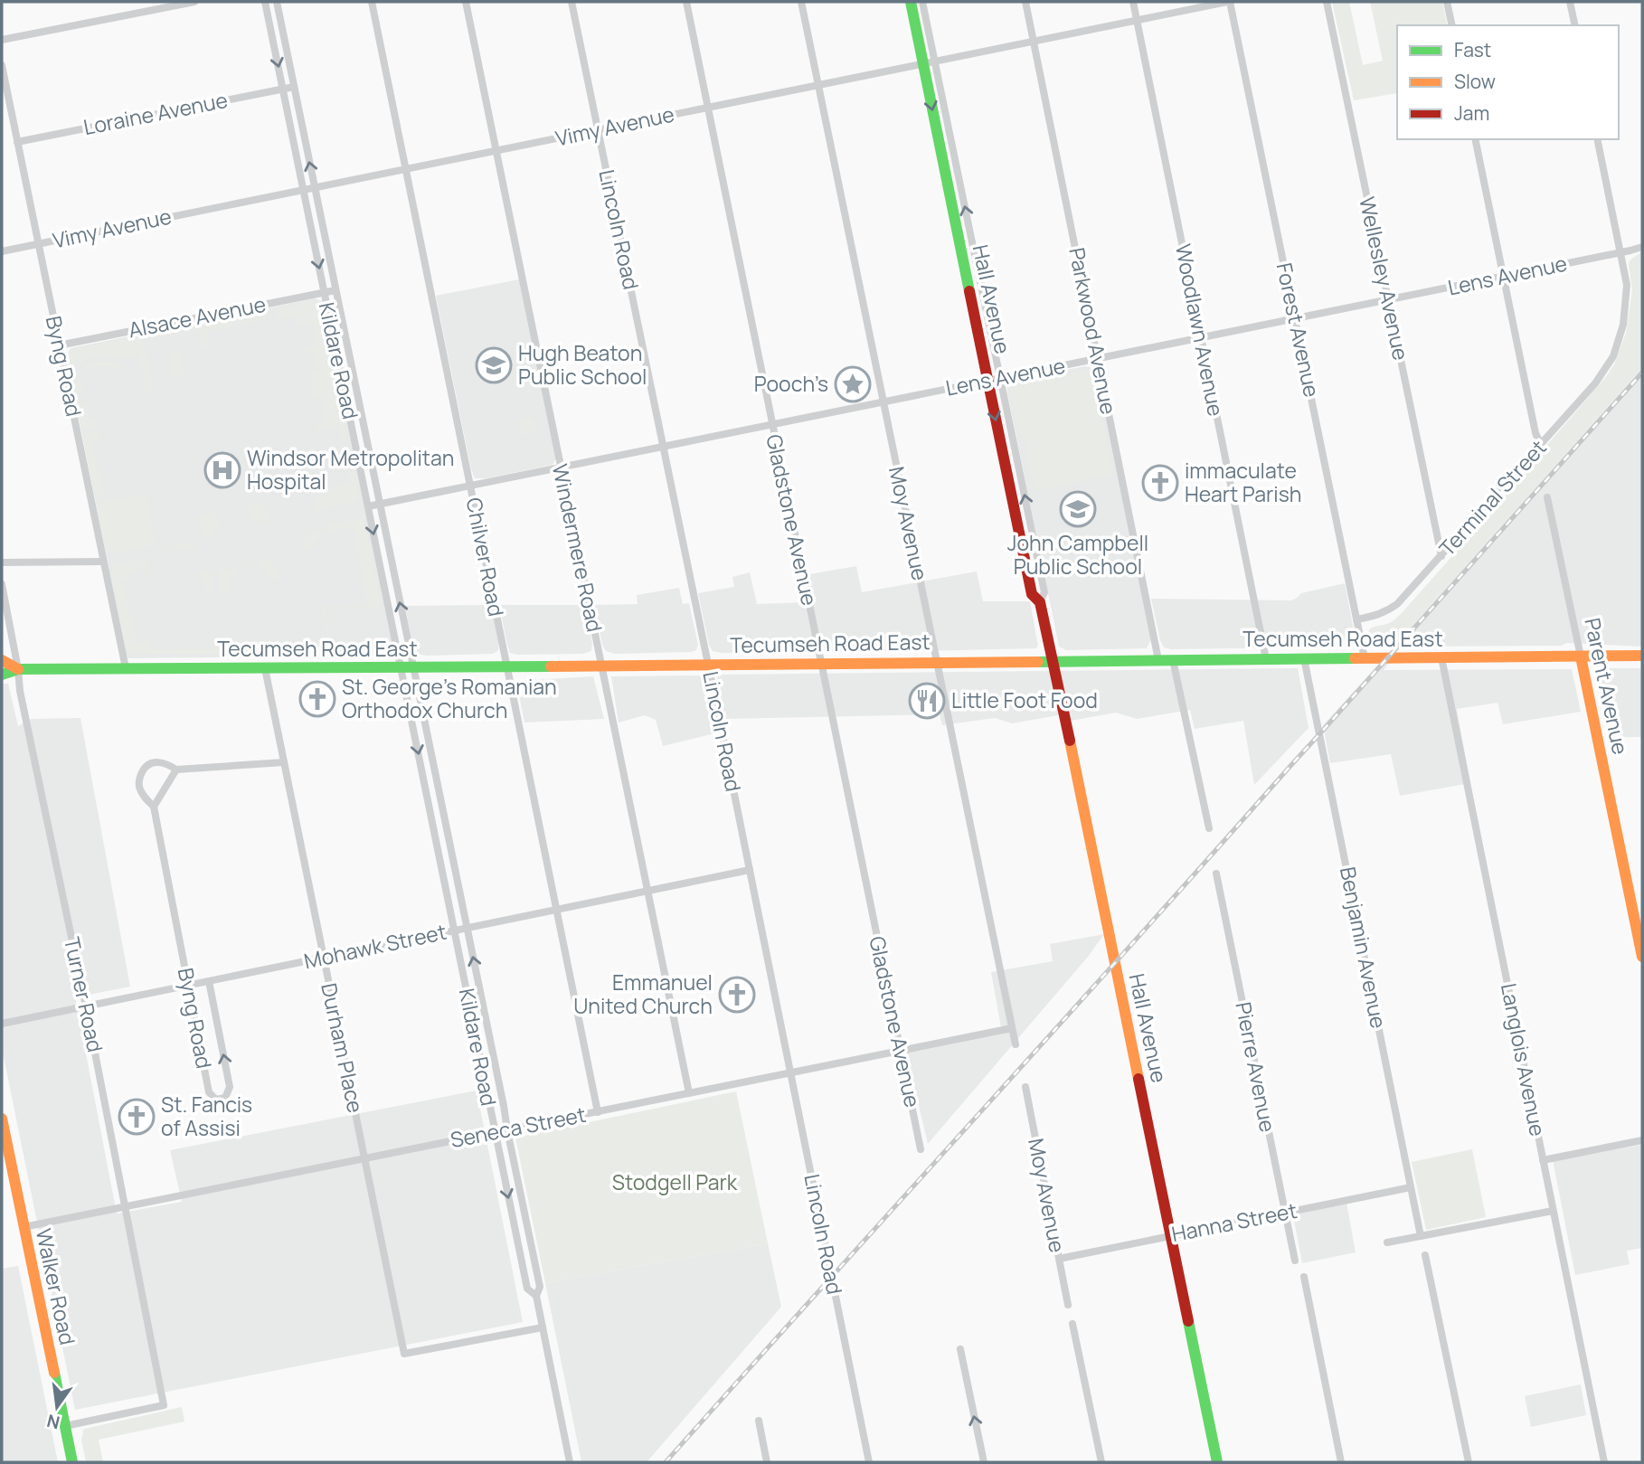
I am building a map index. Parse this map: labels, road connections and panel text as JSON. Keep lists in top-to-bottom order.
{
  "streets": {
    "main road": [
      "Hall Avenue",
      "Tecumseh Road East",
      "Parent Avenue",
      "Walker Road"
    ],
    "street": [
      "Loraine Avenue",
      "Vimy Avenue",
      "Lincoln Road",
      "Lens Avenue",
      "Wellesley Avenue",
      "Alsace Avenue",
      "Woodlawn Avenue",
      "Forest Avenue",
      "Parkwood Avenue",
      "Kildare Road",
      "Byng Road",
      "Terminal Street",
      "Gladstone Avenue",
      "Moy Avenue",
      "Windermere Road",
      "Chilver Road",
      "Mohawk Street",
      "Benjamin Avenue",
      "Turner Road",
      "Durham Place",
      "Langlois Avenue",
      "Pierre Avenue",
      "Seneca Street",
      "Hanna Street"
    ]
  },
  "crossings": [
    ["Loraine Avenue", "Kildare Road"],
    ["Loraine Avenue", "Byng Road"],
    ["Vimy Avenue", "Lincoln Road"],
    ["Vimy Avenue", "Hall Avenue"],
    ["Vimy Avenue", "Woodlawn Avenue"],
    ["Vimy Avenue", "Forest Avenue"],
    ["Vimy Avenue", "Parkwood Avenue"],
    ["Vimy Avenue", "Kildare Road"],
    ["Vimy Avenue", "Byng Road"],
    ["Vimy Avenue", "Gladstone Avenue"],
    ["Vimy Avenue", "Moy Avenue"],
    ["Vimy Avenue", "Windermere Road"],
    ["Vimy Avenue", "Chilver Road"],
    ["Lincoln Road", "Lens Avenue"],
    ["Lincoln Road", "Tecumseh Road East"],
    ["Lincoln Road", "Mohawk Street"],
    ["Lincoln Road", "Seneca Street"],
    ["Lens Avenue", "Wellesley Avenue"],
    ["Lens Avenue", "Hall Avenue"],
    ["Lens Avenue", "Woodlawn Avenue"],
    ["Lens Avenue", "Forest Avenue"],
    ["Lens Avenue", "Parkwood Avenue"],
    ["Lens Avenue", "Kildare Road"],
    ["Lens Avenue", "Terminal Street"],
    ["Lens Avenue", "Gladstone Avenue"],
    ["Lens Avenue", "Moy Avenue"],
    ["Lens Avenue", "Windermere Road"],
    ["Lens Avenue", "Chilver Road"],
    ["Wellesley Avenue", "Terminal Street"],
    ["Hall Avenue", "Tecumseh Road East"],
    ["Hall Avenue", "Hanna Street"],
    ["Alsace Avenue", "Kildare Road"],
    ["Alsace Avenue", "Byng Road"],
    ["Woodlawn Avenue", "Tecumseh Road East"],
    ["Forest Avenue", "Terminal Street"],
    ["Forest Avenue", "Tecumseh Road East"],
    ["Parkwood Avenue", "Tecumseh Road East"],
    ["Kildare Road", "Tecumseh Road East"],
    ["Kildare Road", "Mohawk Street"],
    ["Kildare Road", "Durham Place"],
    ["Kildare Road", "Seneca Street"],
    ["Byng Road", "Tecumseh Road East"],
    ["Byng Road", "Mohawk Street"],
    ["Byng Road", "Durham Place"],
    ["Gladstone Avenue", "Tecumseh Road East"],
    ["Gladstone Avenue", "Seneca Street"],
    ["Moy Avenue", "Tecumseh Road East"],
    ["Moy Avenue", "Seneca Street"],
    ["Moy Avenue", "Hanna Street"],
    ["Windermere Road", "Tecumseh Road East"],
    ["Windermere Road", "Mohawk Street"],
    ["Windermere Road", "Seneca Street"],
    ["Chilver Road", "Tecumseh Road East"],
    ["Chilver Road", "Mohawk Street"],
    ["Chilver Road", "Seneca Street"],
    ["Tecumseh Road East", "Parent Avenue"],
    ["Tecumseh Road East", "Benjamin Avenue"],
    ["Tecumseh Road East", "Turner Road"],
    ["Tecumseh Road East", "Durham Place"],
    ["Tecumseh Road East", "Langlois Avenue"],
    ["Mohawk Street", "Turner Road"],
    ["Mohawk Street", "Durham Place"],
    ["Benjamin Avenue", "Hanna Street"],
    ["Turner Road", "Seneca Street"],
    ["Turner Road", "Walker Road"],
    ["Durham Place", "Seneca Street"],
    ["Pierre Avenue", "Hanna Street"],
    ["Seneca Street", "Walker Road"]
  ],
  "parks": ["Stodgell Park"],
  "places": {
    "school or university": ["Hugh Beaton Public School", "John Campbell Public School"],
    "place": ["Pooch’s"],
    "hospital": ["Windsor Metropolitan Hospital"],
    "church": [
      "immaculate Heart Parish",
      "St. George's Romanian Orthodox Church",
      "Emmanuel United Church",
      "St. Fancis of Assisi"
    ],
    "restaurant": ["Little Foot Food"]
  },
  "legend": ["Fast", "Slow", "Jam"],
  "north": "bottom"
}
